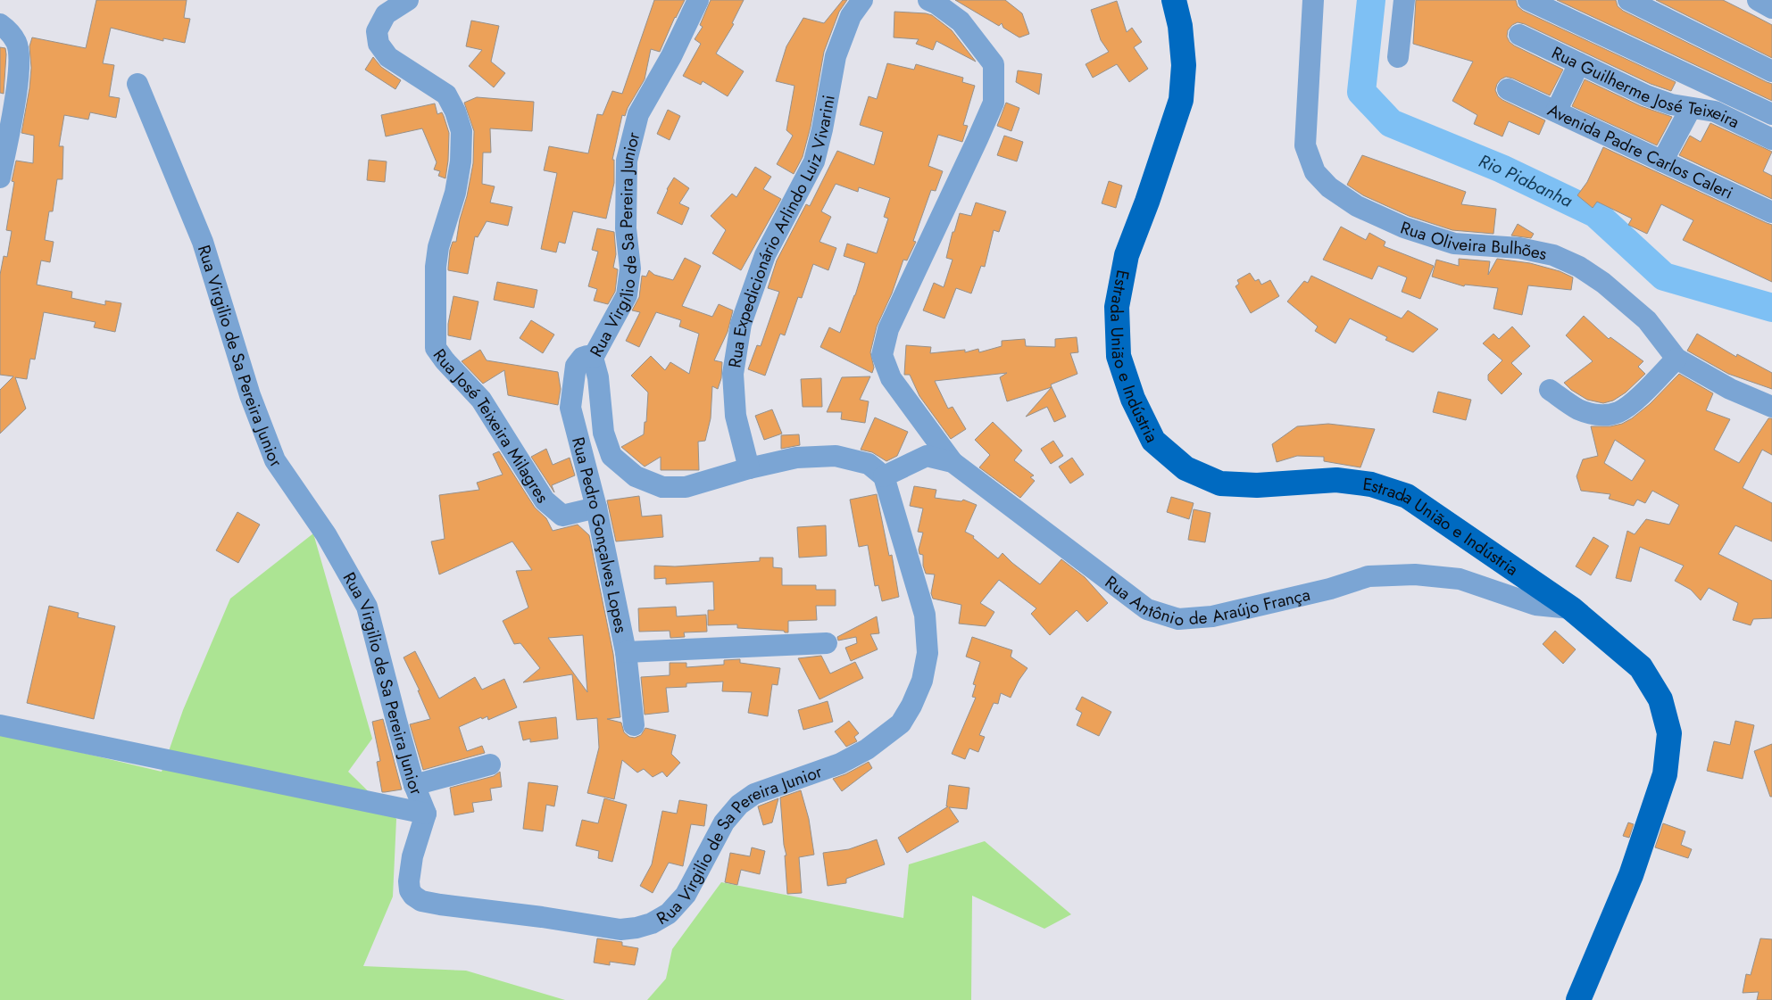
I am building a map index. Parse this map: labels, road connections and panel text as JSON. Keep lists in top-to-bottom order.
{
  "streets": {
    "main road": ["Estrada União e Indústria"],
    "street": [
      "Rua Guilherme José Teixeira",
      "Avenida Padre Carlos Caleri",
      "Rua Expedicionário Arlindo Luiz Vivarini",
      "Rua Oliveira Bulhões",
      "Rua Virgilio de Sa Pereira Junior",
      "Rua José Teixeira Milagres",
      "Rua Pedro Gonçalves Lopes",
      "Rua Antônio de Araújo França"
    ]
  },
  "crossings": [
    ["Rua Expedicionário Arlindo Luiz Vivarini", "Rua Virgilio de Sa Pereira Junior"],
    ["Rua Virgilio de Sa Pereira Junior", "Rua Pedro Gonçalves Lopes"],
    ["Rua Virgilio de Sa Pereira Junior", "Rua Antônio de Araújo França"],
    ["Estrada União e Indústria", "Rua Antônio de Araújo França"],
    ["Rua José Teixeira Milagres", "Rua Pedro Gonçalves Lopes"]
  ],
  "water": ["Rio Piabanha"]
}
